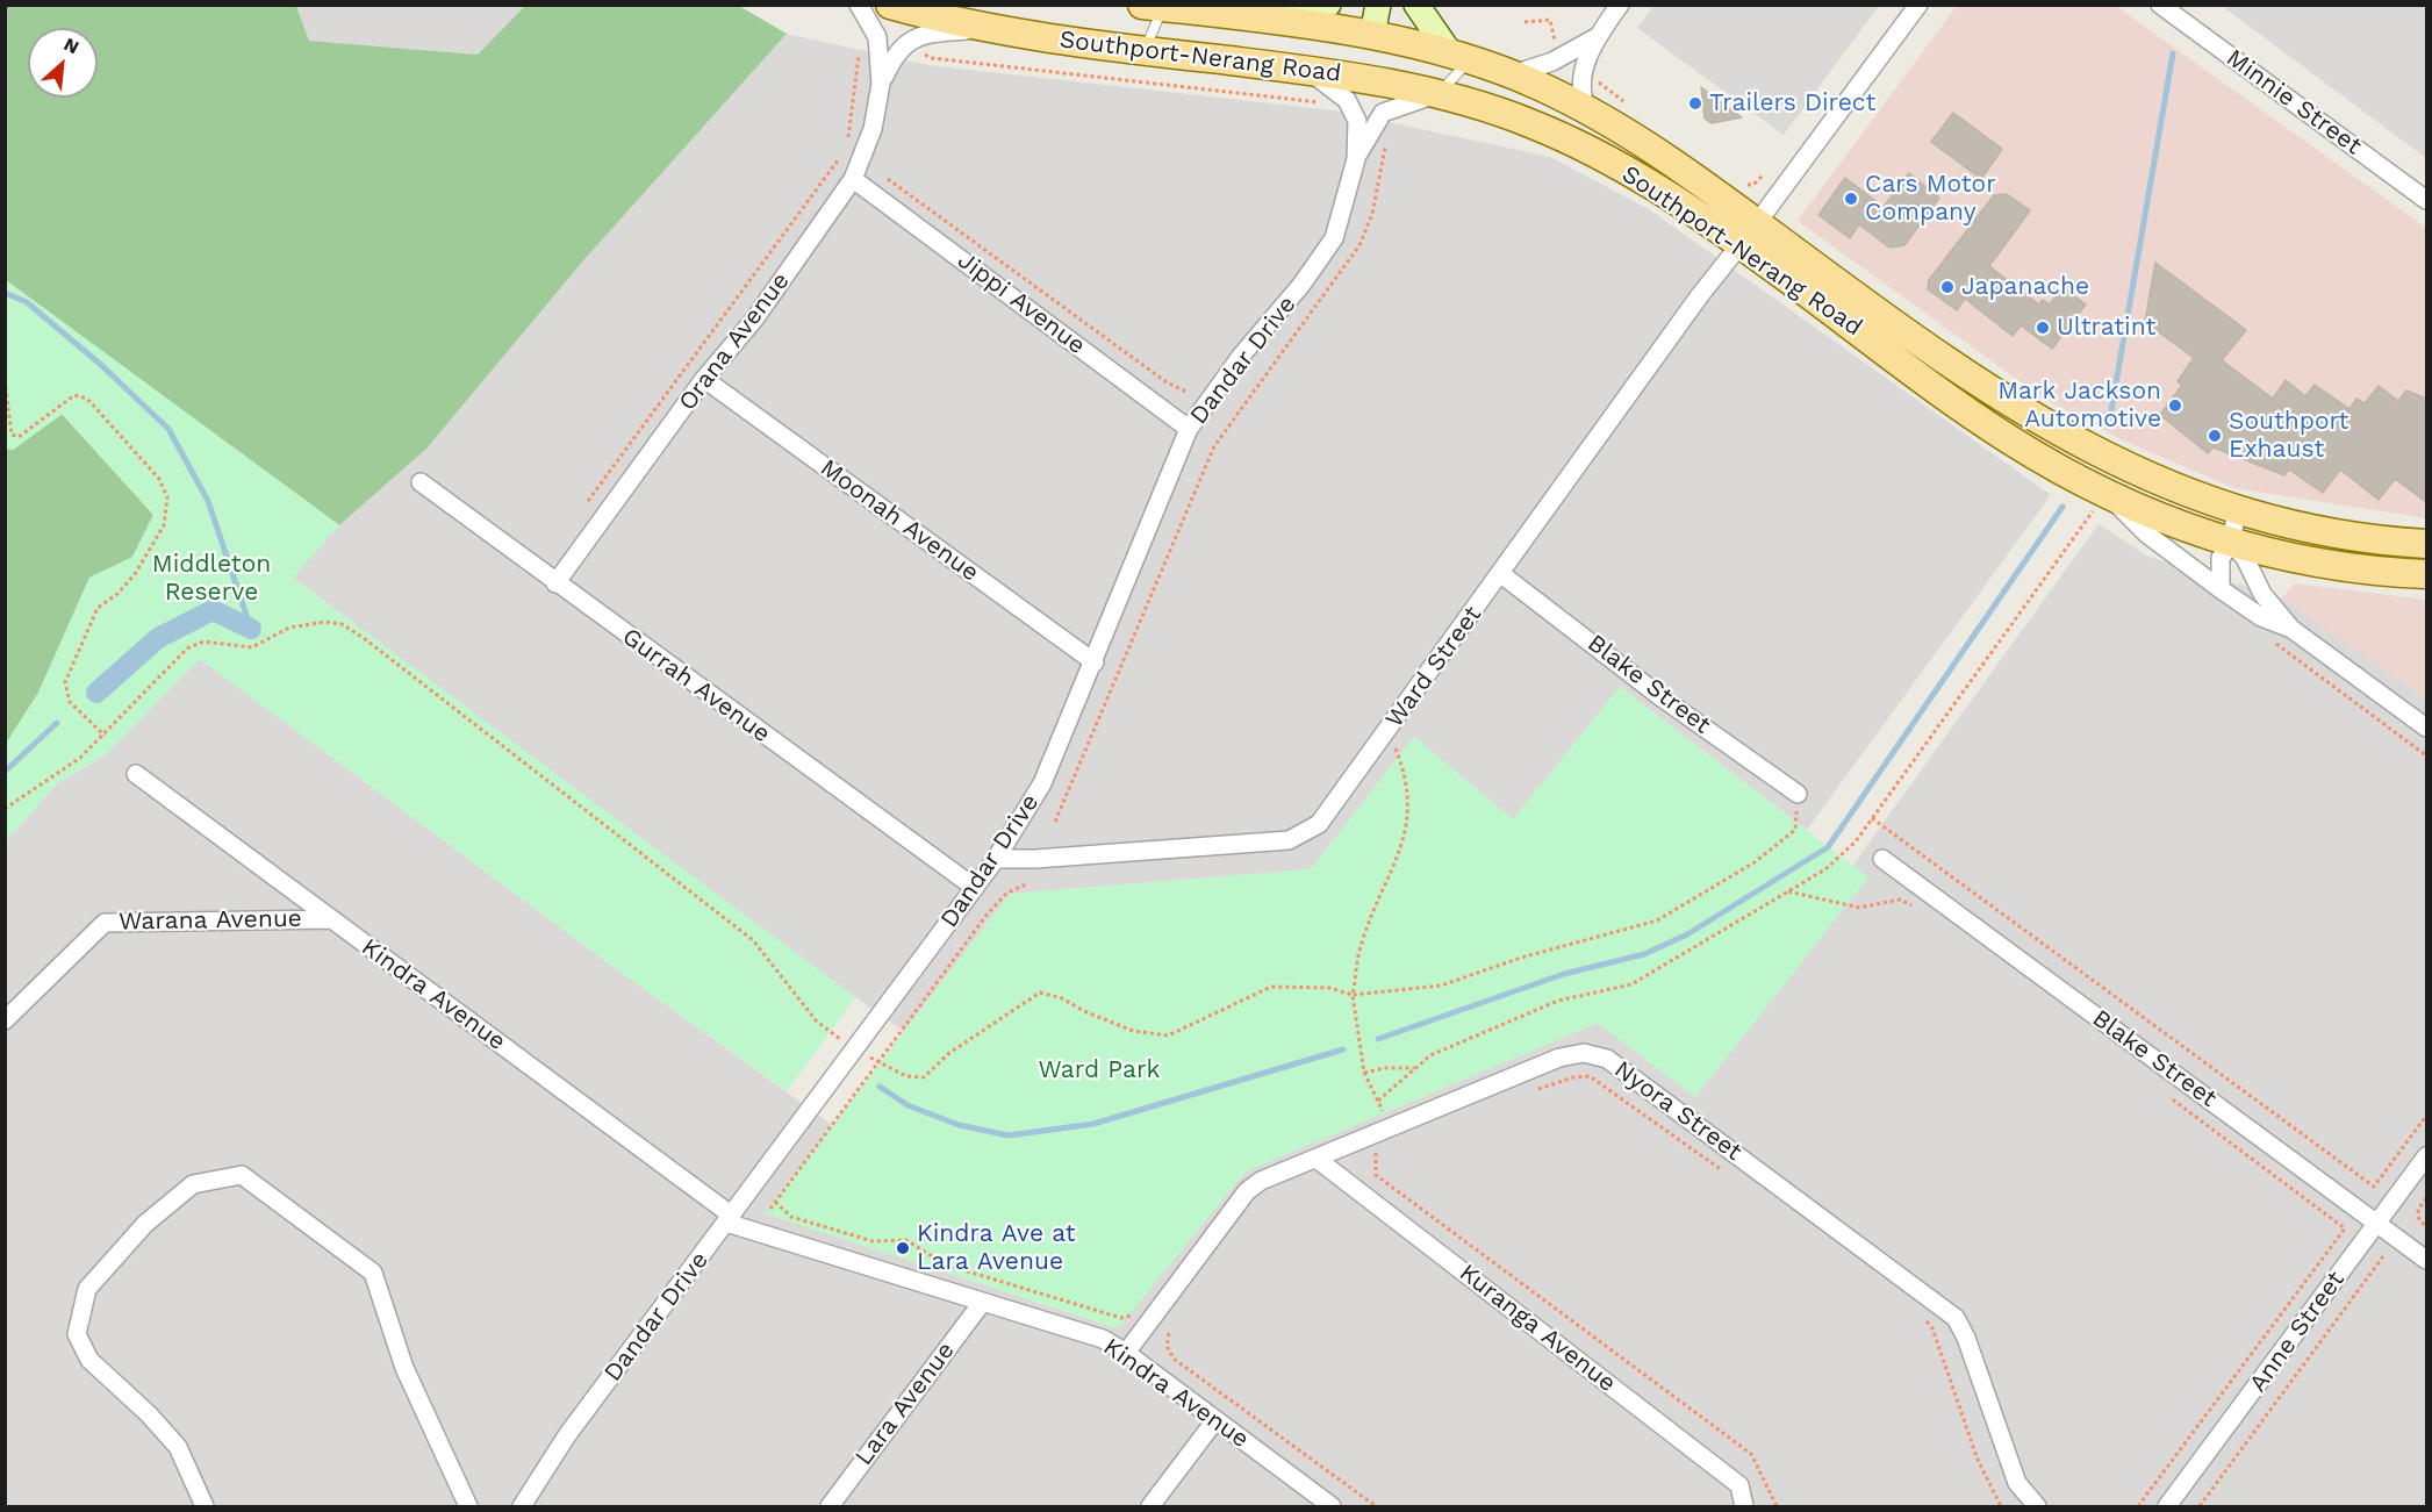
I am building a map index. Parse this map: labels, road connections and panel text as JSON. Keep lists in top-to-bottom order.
{
  "streets": {
    "main road": ["Southport-Nerang Road"],
    "street": [
      "Minnie Street",
      "Jippi Avenue",
      "Orana Avenue",
      "Dandar Drive",
      "Moonah Avenue",
      "Ward Street",
      "Blake Street",
      "Gurrah Avenue",
      "Warana Avenue",
      "Kindra Avenue",
      "Nyora Street",
      "Kuranga Avenue",
      "Anne Street",
      "Lara Avenue"
    ]
  },
  "crossings": [
    ["Southport-Nerang Road", "Orana Avenue"],
    ["Southport-Nerang Road", "Dandar Drive"],
    ["Southport-Nerang Road", "Ward Street"],
    ["Jippi Avenue", "Orana Avenue"],
    ["Jippi Avenue", "Dandar Drive"],
    ["Orana Avenue", "Moonah Avenue"],
    ["Orana Avenue", "Gurrah Avenue"],
    ["Dandar Drive", "Moonah Avenue"],
    ["Dandar Drive", "Ward Street"],
    ["Dandar Drive", "Gurrah Avenue"],
    ["Dandar Drive", "Kindra Avenue"],
    ["Ward Street", "Blake Street"],
    ["Blake Street", "Anne Street"],
    ["Warana Avenue", "Kindra Avenue"],
    ["Kindra Avenue", "Nyora Street"],
    ["Kindra Avenue", "Lara Avenue"],
    ["Nyora Street", "Kuranga Avenue"]
  ],
  "parks": ["Middleton Reserve", "Ward Park"],
  "places": [
    "Trailers Direct",
    "Cars Motor Company",
    "Japanache",
    "Ultratint",
    "Mark Jackson Automotive",
    "Southport Exhaust",
    "Kindra Ave at Lara Avenue"
  ],
  "north": "top right"
}
